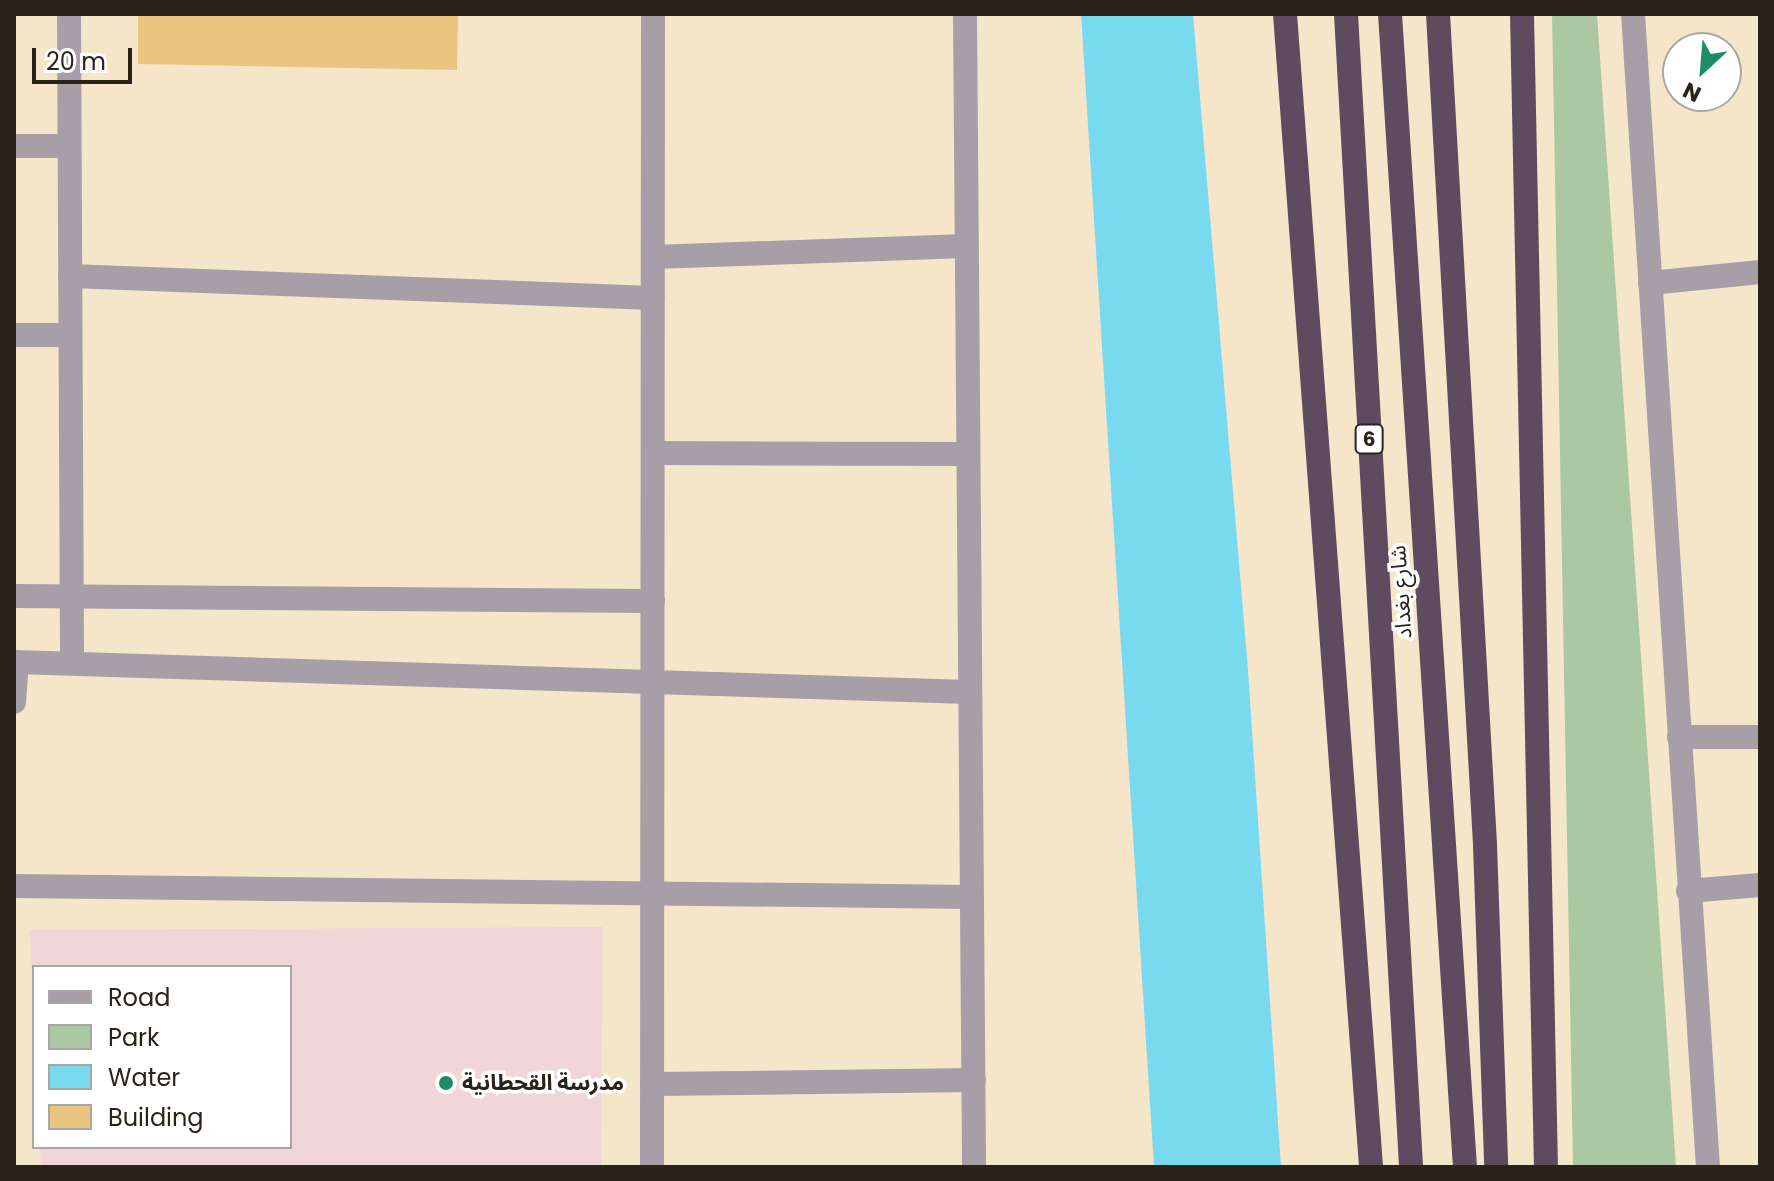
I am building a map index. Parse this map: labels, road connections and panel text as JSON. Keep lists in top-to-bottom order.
{
  "streets": {
    "highway": ["6", "شارع بغداد"]
  },
  "places": ["مدرسة القحطانية"],
  "legend": [
    "Road",
    "Park",
    "Water",
    "Building"
  ],
  "scale_bar": "20 m",
  "north": "bottom left"
}
